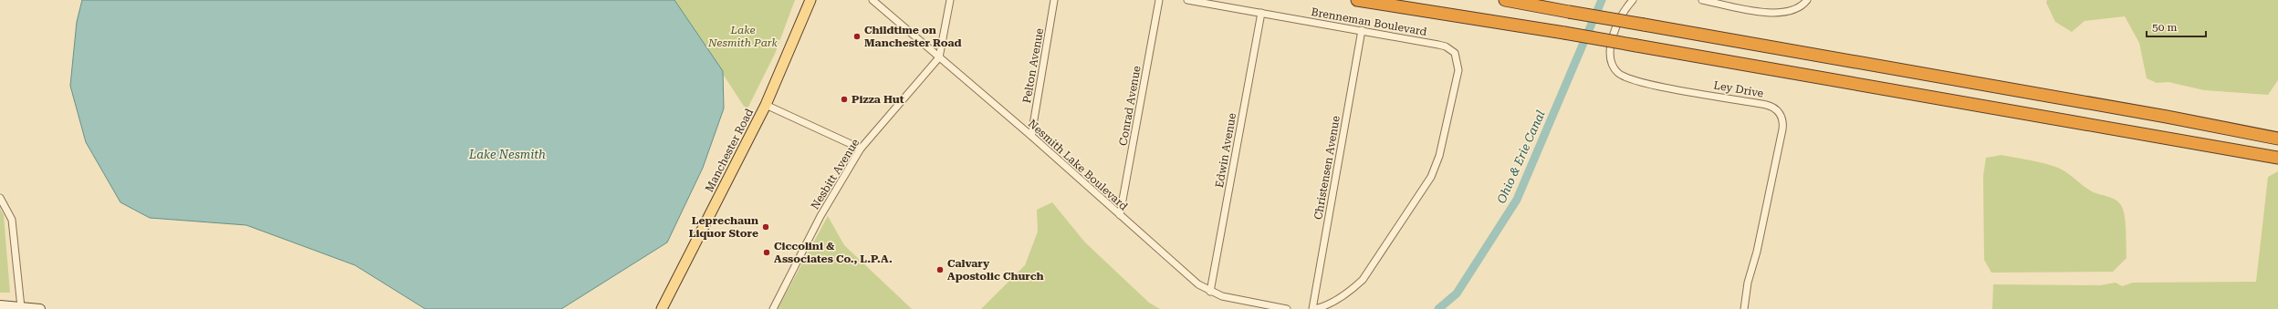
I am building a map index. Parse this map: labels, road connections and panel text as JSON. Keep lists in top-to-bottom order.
{
  "streets": {
    "main road": ["Manchester Road"],
    "street": [
      "Brenneman Boulevard",
      "Pelton Avenue",
      "Ley Drive",
      "Conrad Avenue",
      "Edwin Avenue",
      "Nesmith Lake Boulevard",
      "Christensen Avenue",
      "Nesbitt Avenue"
    ]
  },
  "crossings": [
    ["Brenneman Boulevard", "Edwin Avenue"],
    ["Brenneman Boulevard", "Christensen Avenue"],
    ["Pelton Avenue", "Nesmith Lake Boulevard"],
    ["Conrad Avenue", "Nesmith Lake Boulevard"],
    ["Edwin Avenue", "Nesmith Lake Boulevard"],
    ["Nesmith Lake Boulevard", "Nesbitt Avenue"]
  ],
  "water": ["Lake Nesmith", "Ohio & Erie Canal"],
  "parks": ["Lake Nesmith Park"],
  "places": [
    "Childtime on Manchester Road",
    "Pizza Hut",
    "Leprechaun Liquor Store",
    "Ciccolini & Associates Co., L.P.A.",
    "Calvary Apostolic Church"
  ],
  "scale_bar": "50 m"
}
